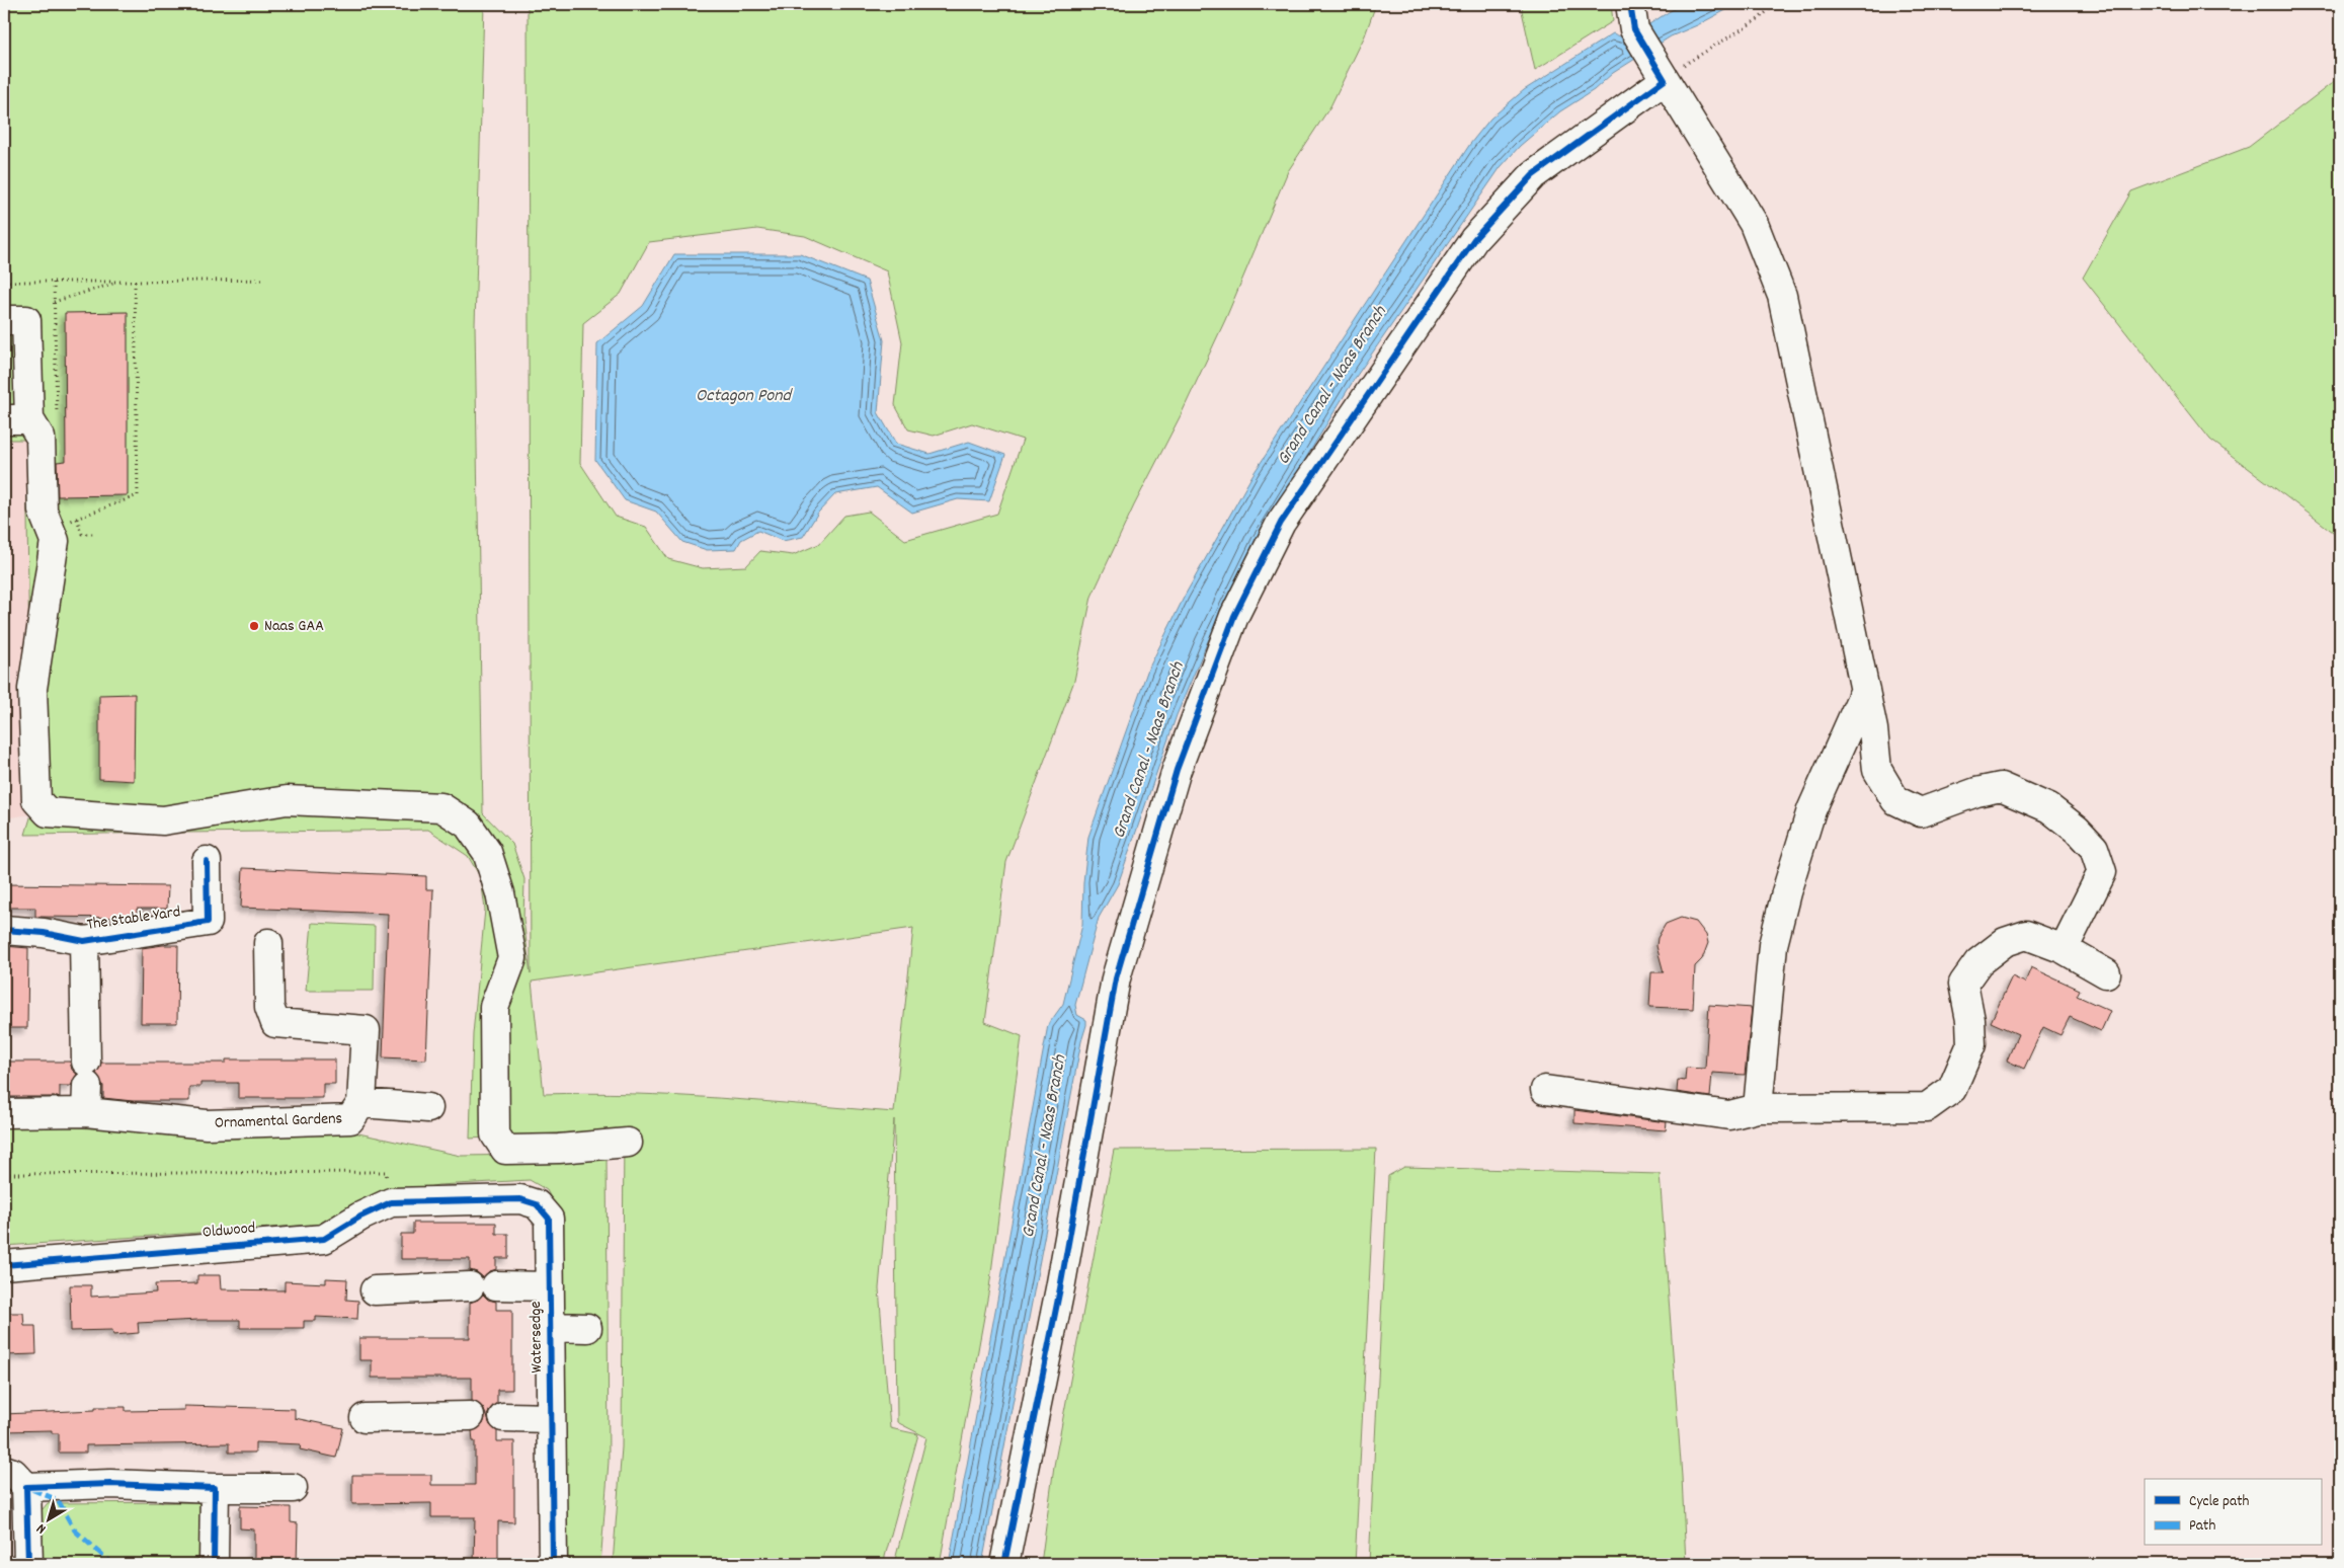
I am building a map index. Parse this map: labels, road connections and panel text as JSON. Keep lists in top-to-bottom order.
{
  "streets": {
    "street": [
      "The Stable Yard",
      "Ornamental Gardens",
      "Oldwood",
      "Watersedge"
    ]
  },
  "crossings": [
    ["The Stable Yard", "Ornamental Gardens"],
    ["Oldwood", "Watersedge"]
  ],
  "water": ["Grand Canal - Naas Branch", "Octagon Pond"],
  "places": ["Naas GAA"],
  "legend": ["Cycle path", "Path"],
  "north": "bottom left"
}
